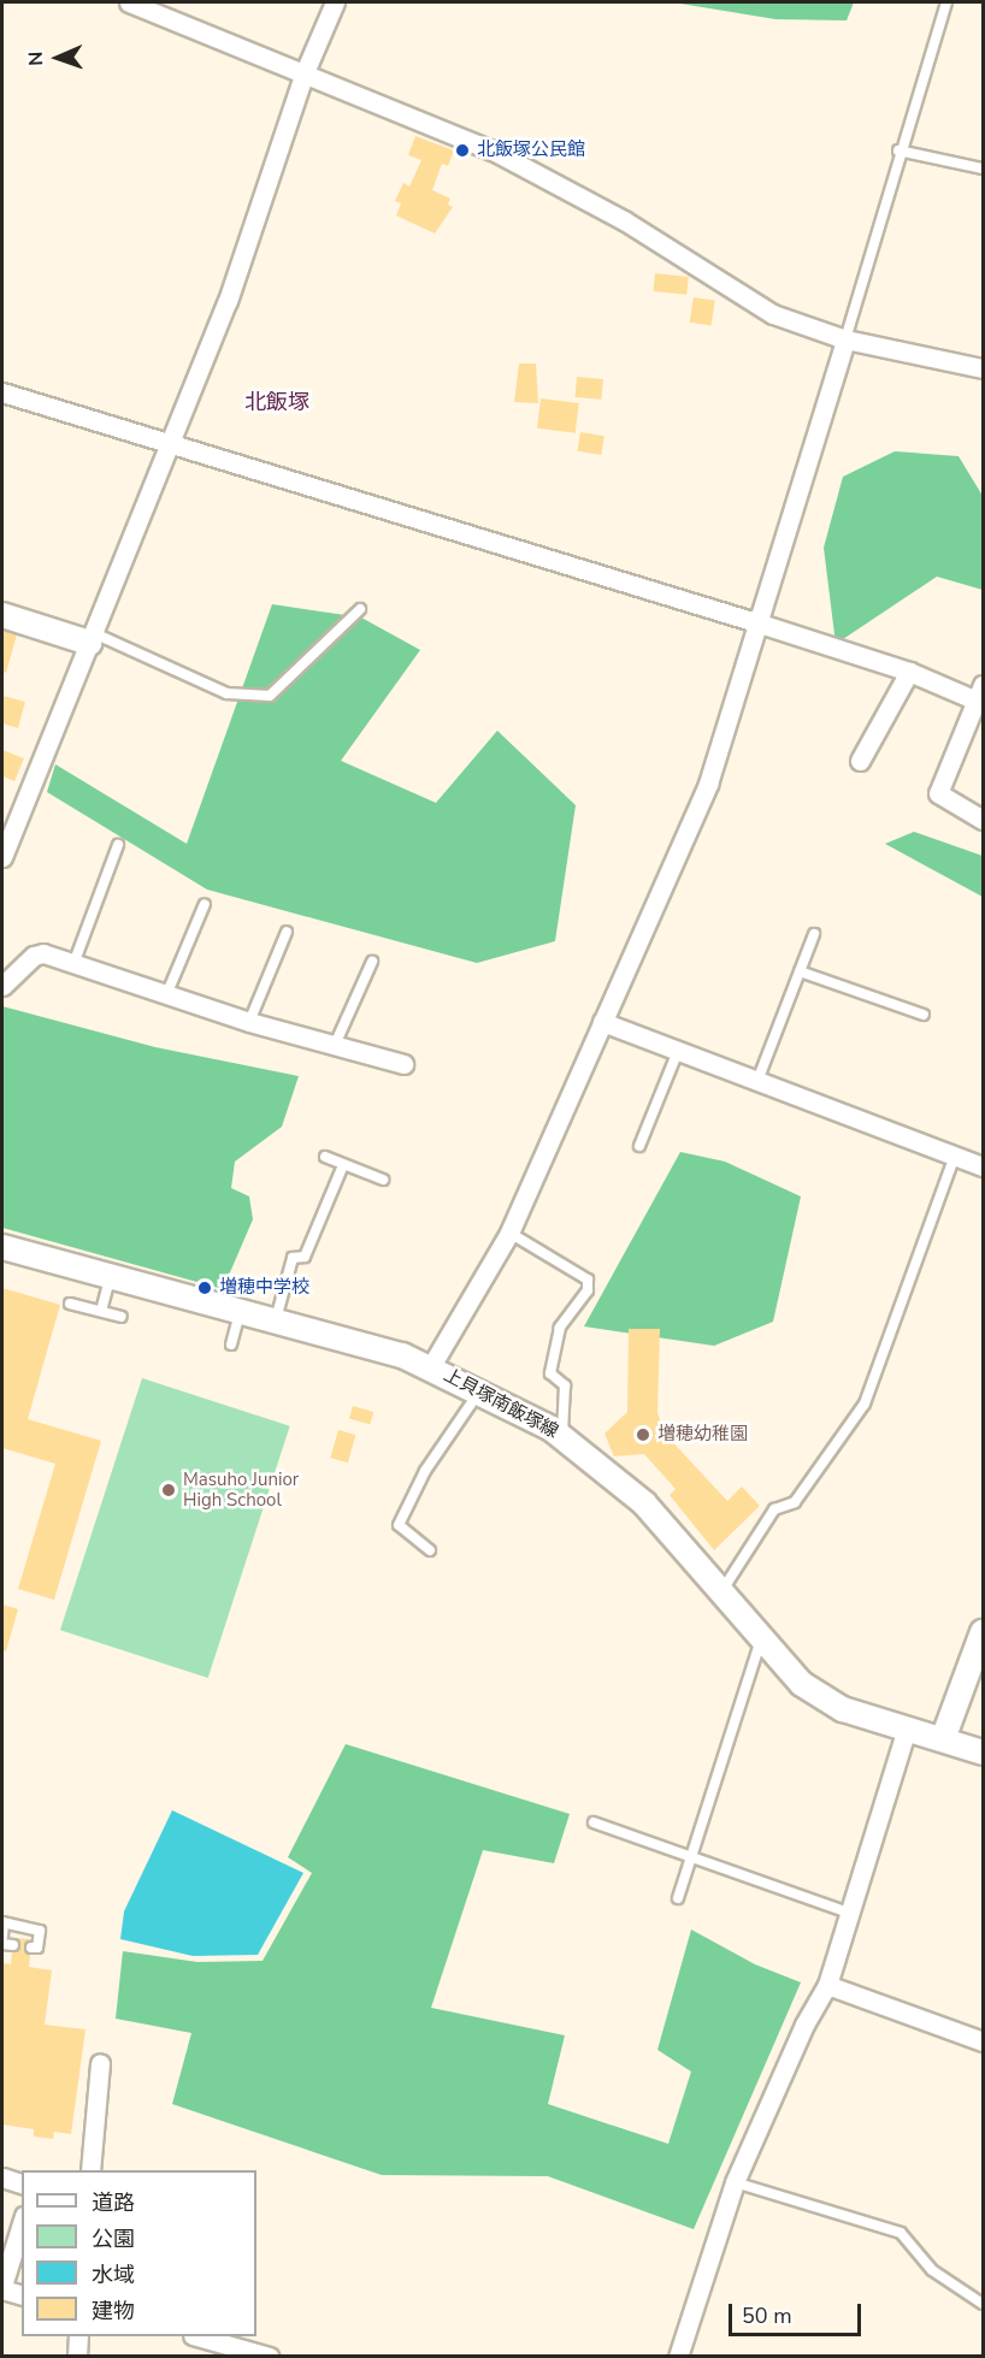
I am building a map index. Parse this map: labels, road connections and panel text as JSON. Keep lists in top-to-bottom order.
{
  "streets": {
    "street": ["上貝塚南飯塚線"]
  },
  "districts": ["北飯塚"],
  "places": [
    "北飯塚公民館",
    "増穂中学校",
    "増穂幼稚園",
    "Masuho Junior High School"
  ],
  "legend": [
    "道路",
    "公園",
    "水域",
    "建物"
  ],
  "scale_bar": "50 m",
  "north": "left"
}
